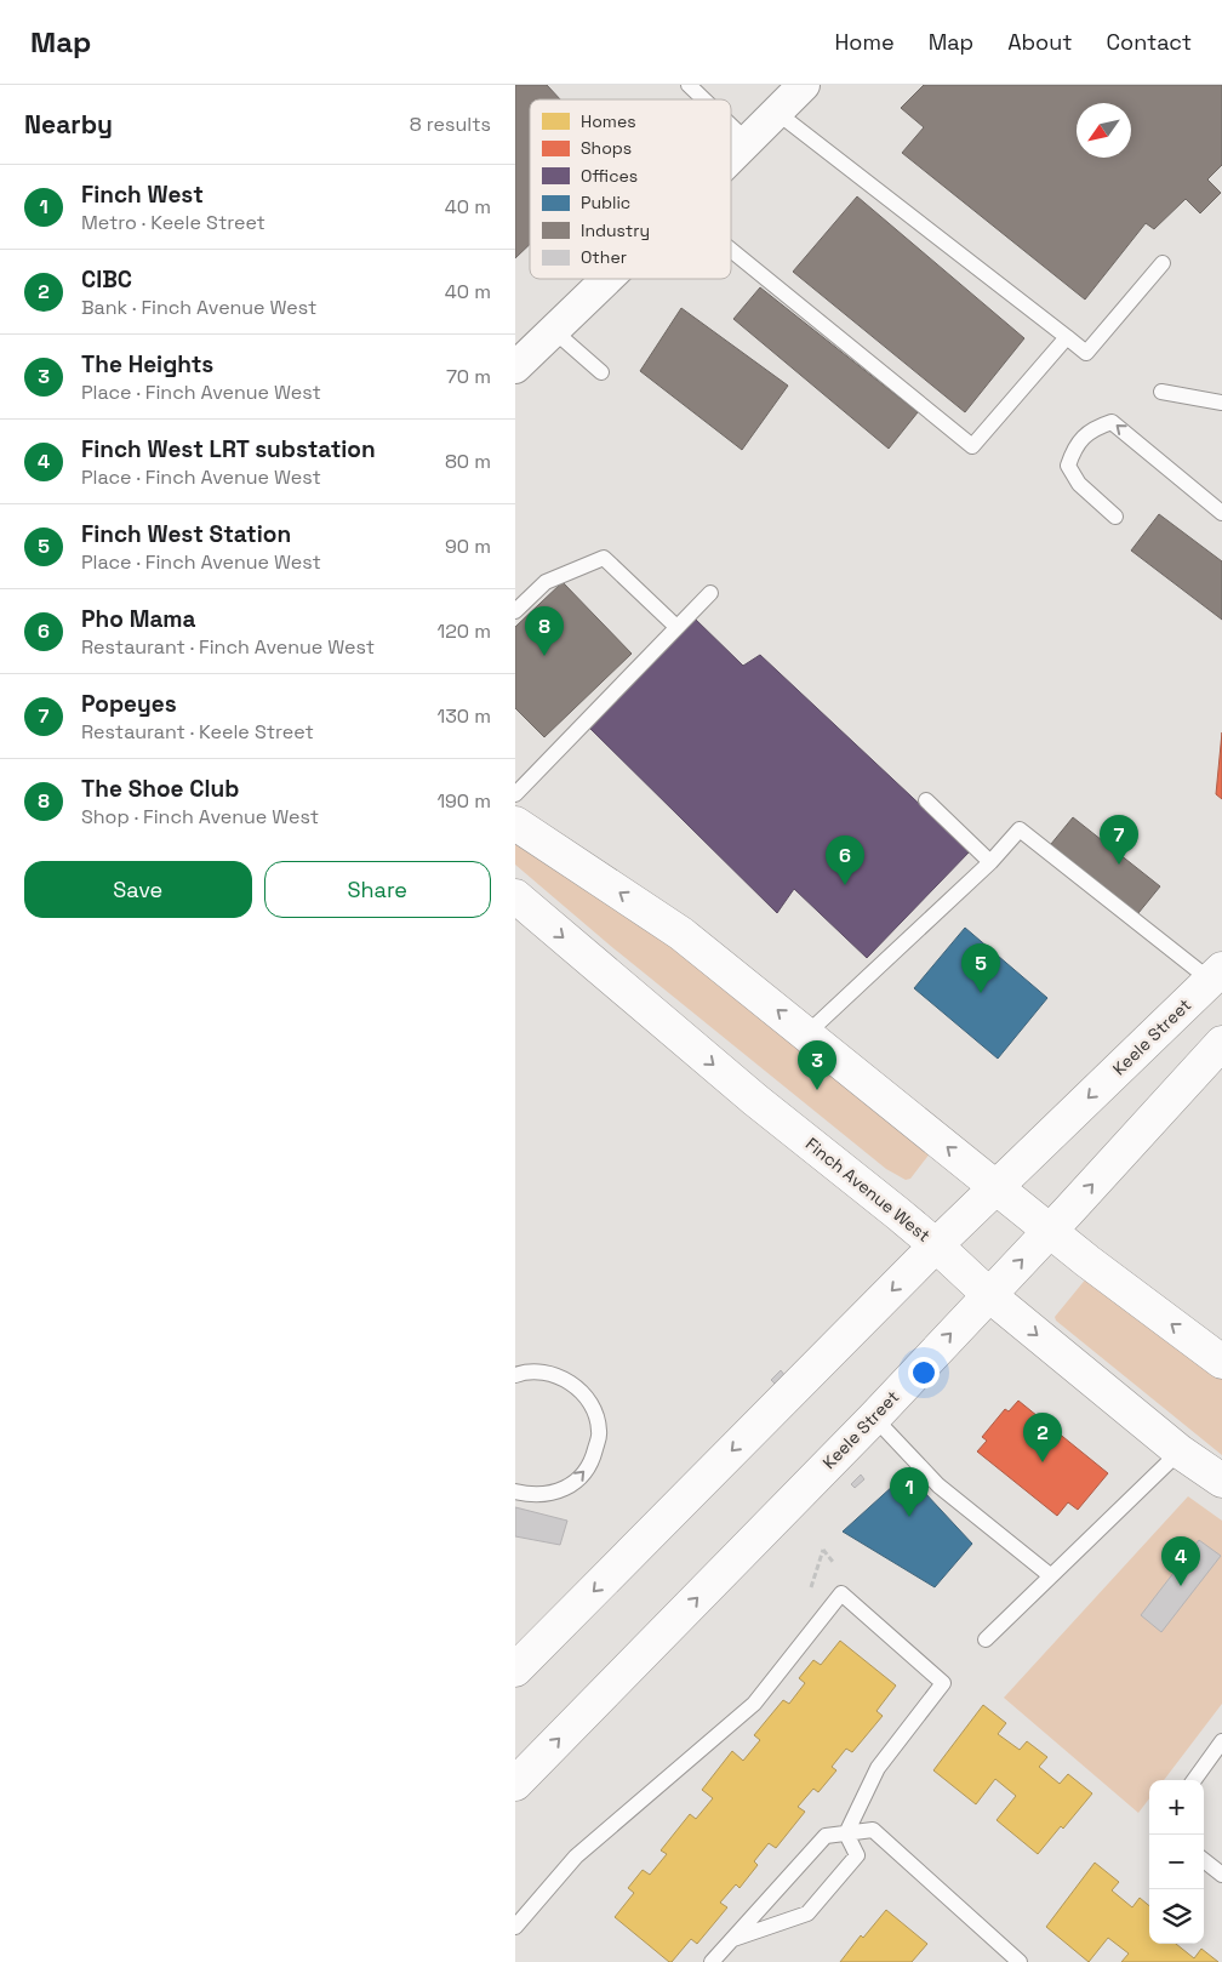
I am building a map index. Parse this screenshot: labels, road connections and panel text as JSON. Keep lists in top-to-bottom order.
{
  "streets": {
    "main road": ["Keele Street", "Finch Avenue West"]
  },
  "crossings": [
    ["Keele Street", "Finch Avenue West"]
  ],
  "legend": [
    "Homes",
    "Shops",
    "Offices",
    "Public",
    "Industry",
    "Other"
  ],
  "north": "bottom left",
  "page": {
    "header": "Map",
    "nav": [
      "Home",
      "Map",
      "About",
      "Contact"
    ],
    "heading": ["Nearby", "8 results"],
    "list": [
      {
        "mark": "1",
        "name": "Finch West",
        "note": "Metro · Keele Street",
        "value": "40 m"
      },
      {
        "mark": "2",
        "name": "CIBC",
        "note": "Bank · Finch Avenue West",
        "value": "40 m"
      },
      {
        "mark": "3",
        "name": "The Heights",
        "note": "Place · Finch Avenue West",
        "value": "70 m"
      },
      {
        "mark": "4",
        "name": "Finch West LRT substation",
        "note": "Place · Finch Avenue West",
        "value": "80 m"
      },
      {
        "mark": "5",
        "name": "Finch West Station",
        "note": "Place · Finch Avenue West",
        "value": "90 m"
      },
      {
        "mark": "6",
        "name": "Pho Mama",
        "note": "Restaurant · Finch Avenue West",
        "value": "120 m"
      },
      {
        "mark": "7",
        "name": "Popeyes",
        "note": "Restaurant · Keele Street",
        "value": "130 m"
      },
      {
        "mark": "8",
        "name": "The Shoe Club",
        "note": "Shop · Finch Avenue West",
        "value": "190 m"
      }
    ],
    "pins": [
      "8",
      "7",
      "6",
      "5",
      "3",
      "2",
      "1",
      "4"
    ],
    "buttons": ["Save", "Share"],
    "map_buttons": ["+", "−"]
  }
}
